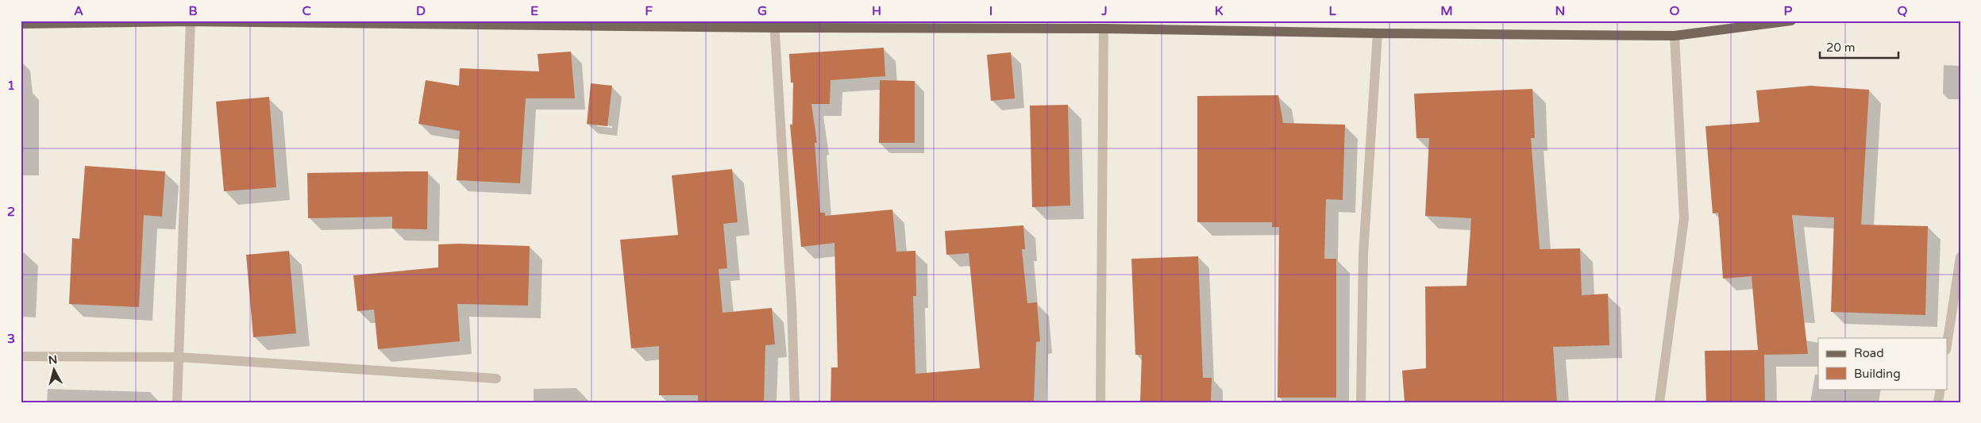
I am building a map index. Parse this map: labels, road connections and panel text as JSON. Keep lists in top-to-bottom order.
{
  "legend": ["Road", "Building"],
  "scale_bar": "20 m",
  "north": "top",
  "grid": {
    "columns": [
      "A",
      "B",
      "C",
      "D",
      "E",
      "F",
      "G",
      "H",
      "I",
      "J",
      "K",
      "L",
      "M",
      "N",
      "O",
      "P",
      "Q"
    ],
    "rows": ["1", "2", "3"]
  }
}
